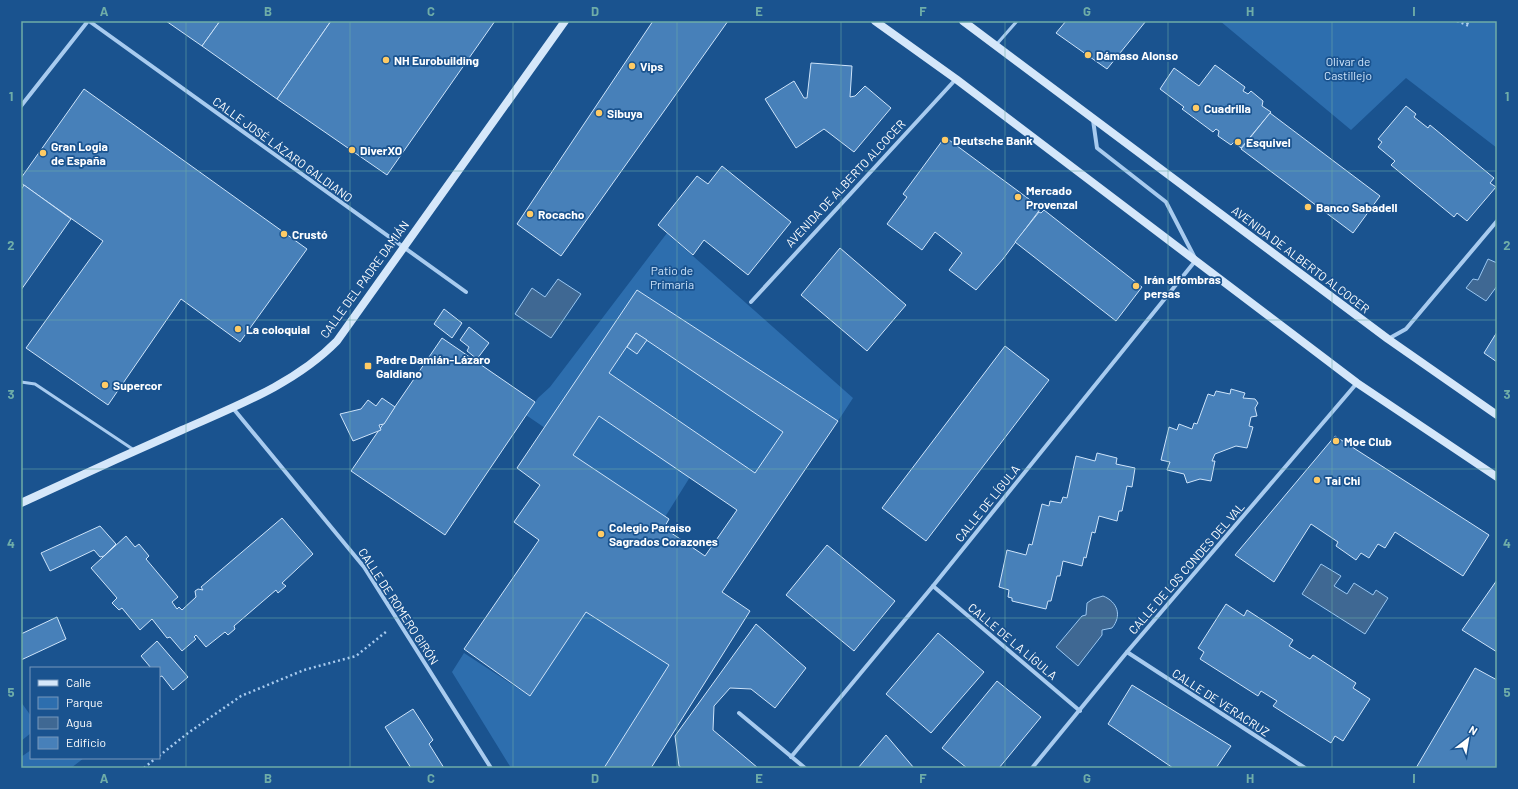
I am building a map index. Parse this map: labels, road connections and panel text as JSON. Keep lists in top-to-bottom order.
{
  "streets": {
    "main road": ["AVENIDA DE ALBERTO ALCOCER", "CALLE DEL PADRE DAMIÁN"],
    "street": [
      "CALLE JOSÉ LÁZARO GALDIANO",
      "CALLE DE LÍGULA",
      "CALLE DE LOS CONDES DEL VAL",
      "CALLE DE ROMERO GIRÓN",
      "CALLE DE LA LÍGULA",
      "CALLE DE VERACRUZ"
    ]
  },
  "crossings": [
    ["CALLE JOSÉ LÁZARO GALDIANO", "CALLE DEL PADRE DAMIÁN"],
    ["CALLE DEL PADRE DAMIÁN", "CALLE DE ROMERO GIRÓN"],
    ["CALLE DE LÍGULA", "CALLE DE LA LÍGULA"],
    ["CALLE DE LOS CONDES DEL VAL", "CALLE DE LA LÍGULA"],
    ["CALLE DE LOS CONDES DEL VAL", "CALLE DE VERACRUZ"]
  ],
  "parks": ["Olivar de Castillejo", "Patio de Primaria"],
  "places": {
    "other": [
      "Dámaso Alonso",
      "NH Eurobuilding",
      "Vips",
      "Cuadrilla",
      "Sibuya",
      "Deutsche Bank",
      "Esquivel",
      "DiverXO",
      "Gran Logia de España",
      "Mercado Provenzal",
      "Banco Sabadell",
      "Rocacho",
      "Crustó",
      "Irán alfombras persas",
      "La coloquial",
      "Supercor",
      "Moe Club",
      "Tai Chi",
      "Colegio Paraíso Sagrados Corazones"
    ],
    "transit": ["Padre Damián-Lázaro Galdiano"]
  },
  "legend": [
    "Calle",
    "Parque",
    "Agua",
    "Edificio"
  ],
  "north": "top right",
  "grid": {
    "columns": [
      "A",
      "B",
      "C",
      "D",
      "E",
      "F",
      "G",
      "H",
      "I"
    ],
    "rows": [
      "1",
      "2",
      "3",
      "4",
      "5"
    ]
  }
}
